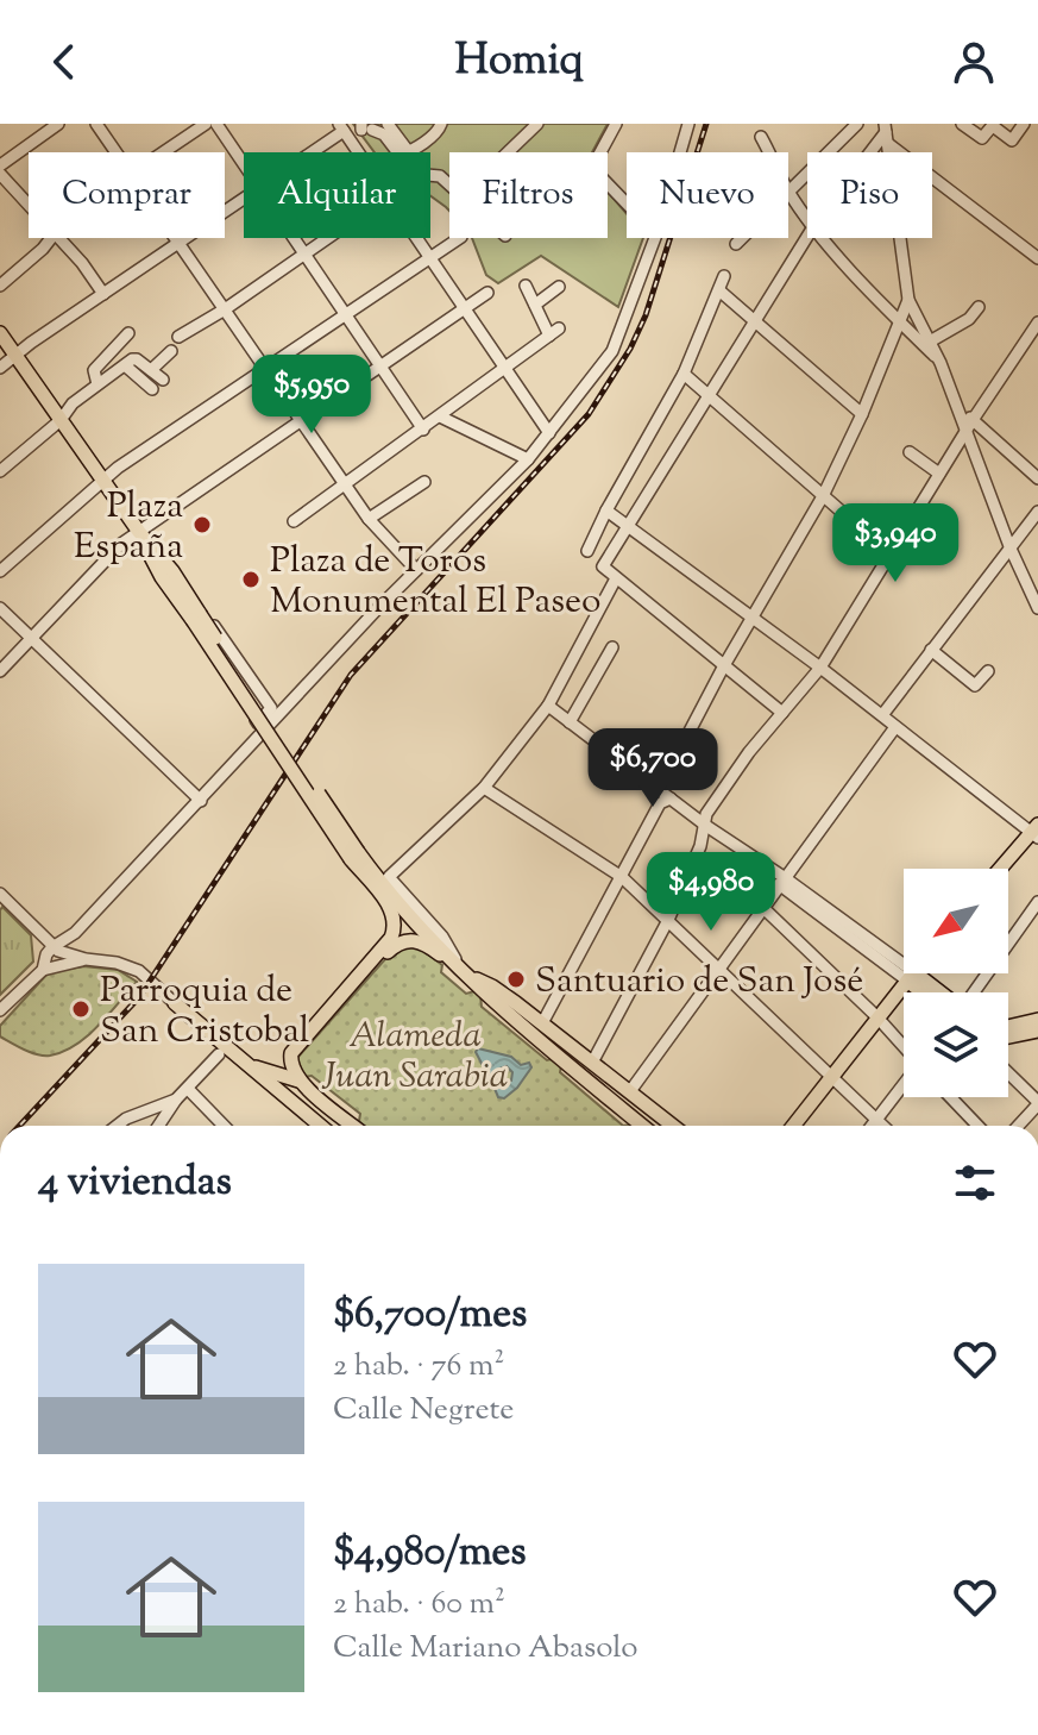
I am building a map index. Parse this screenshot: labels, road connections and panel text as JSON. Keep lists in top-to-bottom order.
{
  "parks": ["Alameda Juan Sarabia"],
  "places": [
    "Plaza España",
    "Plaza de Toros Monumental El Paseo",
    "Santuario de San José",
    "Parroquia de San Cristobal"
  ],
  "north": "bottom left",
  "page": {
    "header": "Homiq",
    "chip": [
      "Comprar",
      "Alquilar",
      "Filtros",
      "Nuevo",
      "Piso"
    ],
    "price": [
      "$5,950",
      "$3,940",
      "$6,700",
      "$4,980"
    ],
    "heading": "4 viviendas",
    "list": [
      {
        "name": "$6,700/mes",
        "note": "2 hab. · 76 m² · Calle Negrete"
      },
      {
        "name": "$4,980/mes",
        "note": "2 hab. · 60 m² · Calle Mariano Abasolo"
      }
    ]
  }
}
